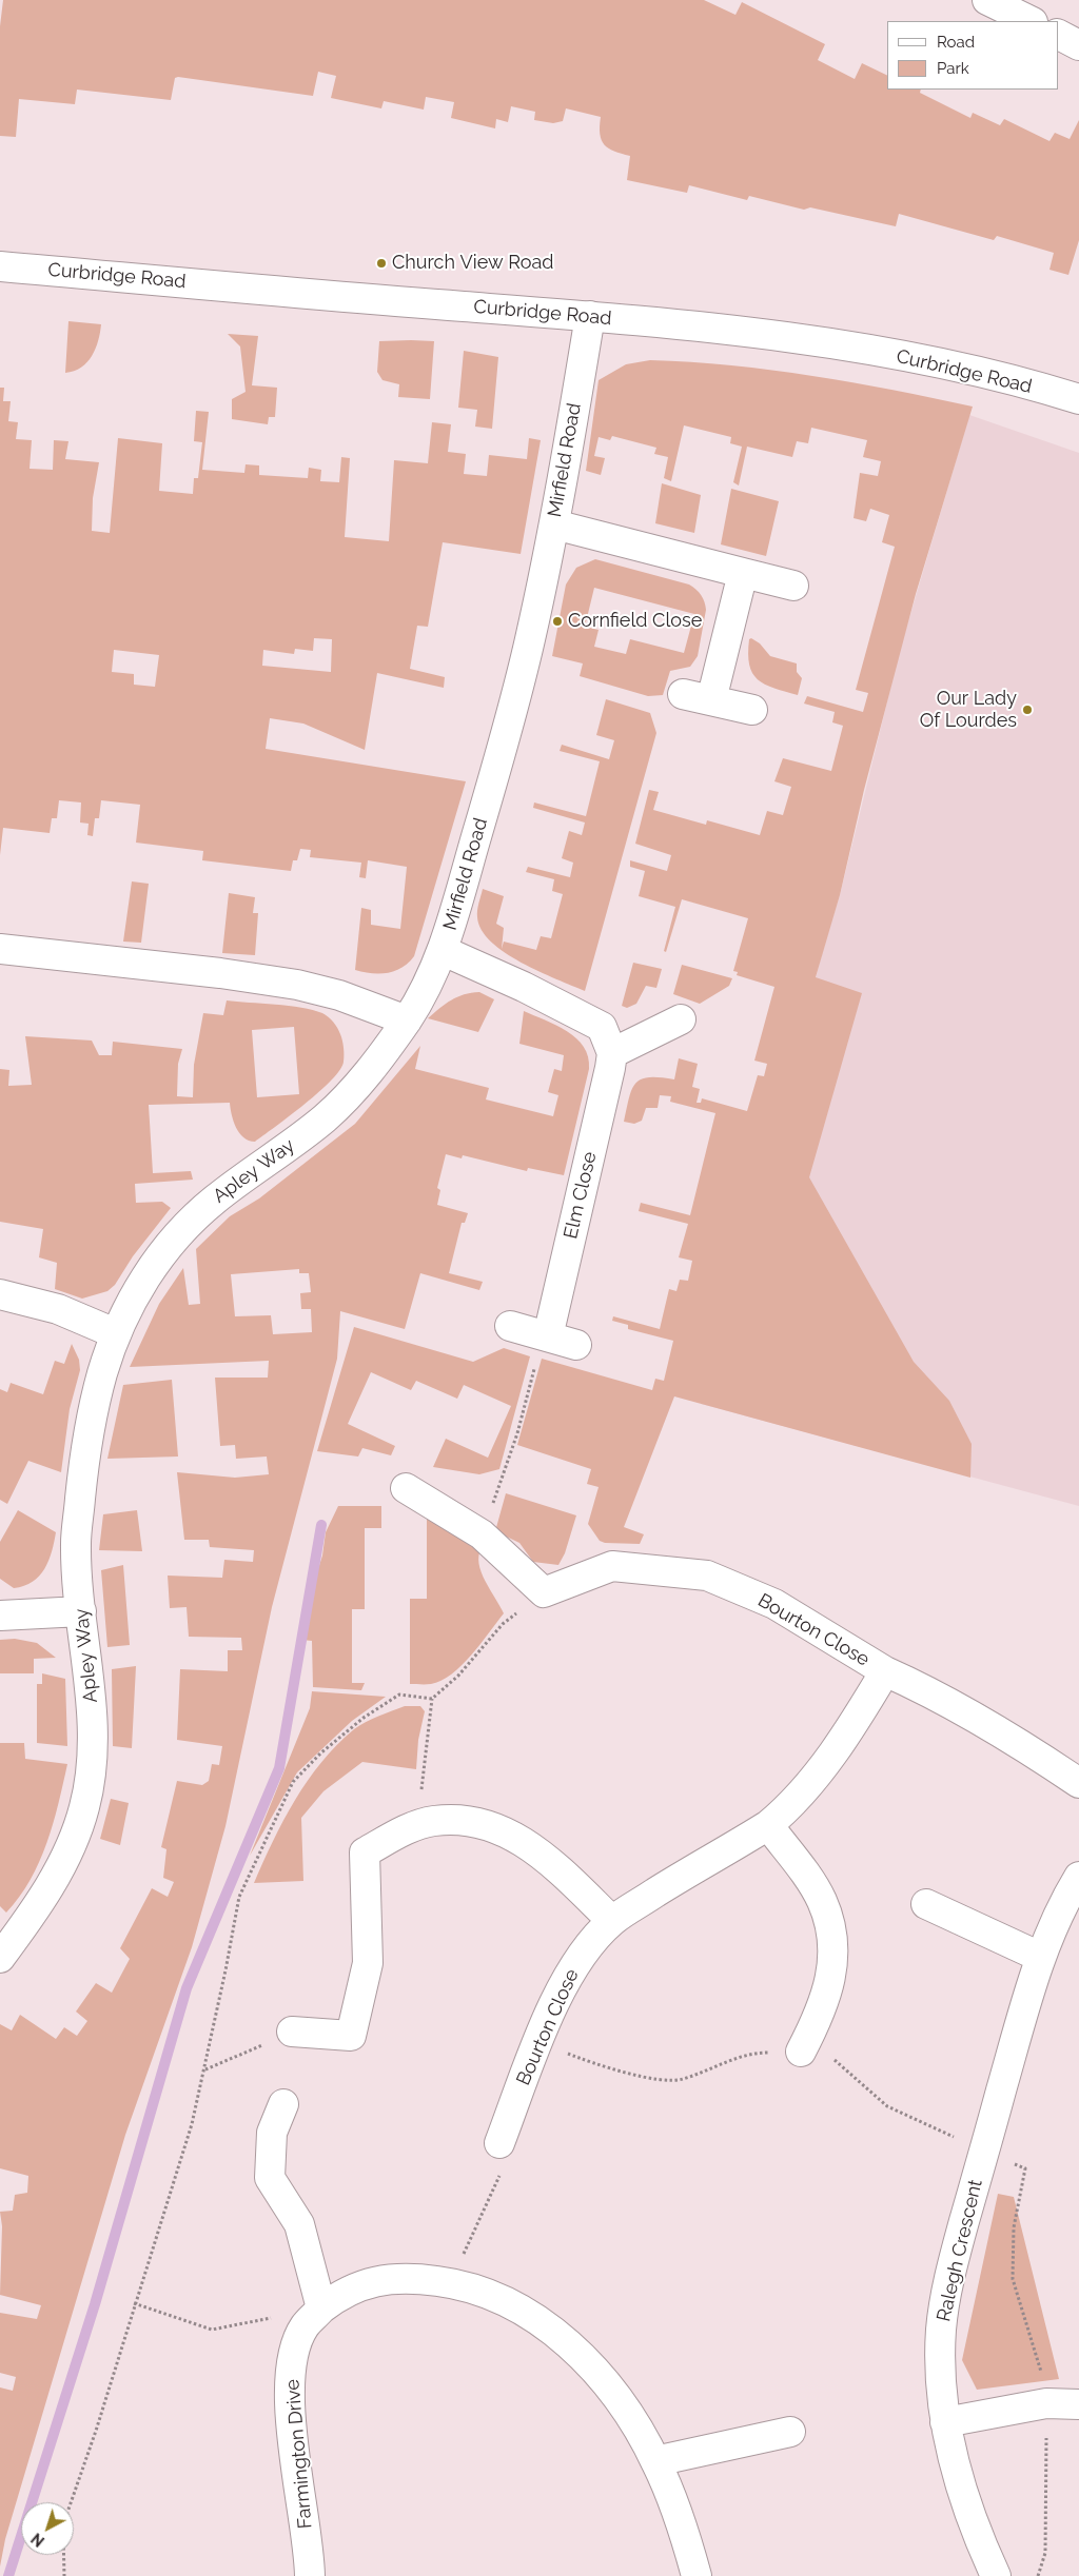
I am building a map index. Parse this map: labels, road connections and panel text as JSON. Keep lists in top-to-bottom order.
{
  "streets": {
    "street": [
      "Curbridge Road",
      "Mirfield Road",
      "Apley Way",
      "Elm Close",
      "Bourton Close",
      "Ralegh Crescent",
      "Farmington Drive"
    ]
  },
  "crossings": [
    ["Curbridge Road", "Mirfield Road"],
    ["Mirfield Road", "Apley Way"]
  ],
  "places": ["Church View Road", "Cornfield Close", "Our Lady Of Lourdes"],
  "legend": ["Road", "Park"],
  "north": "bottom left"
}
